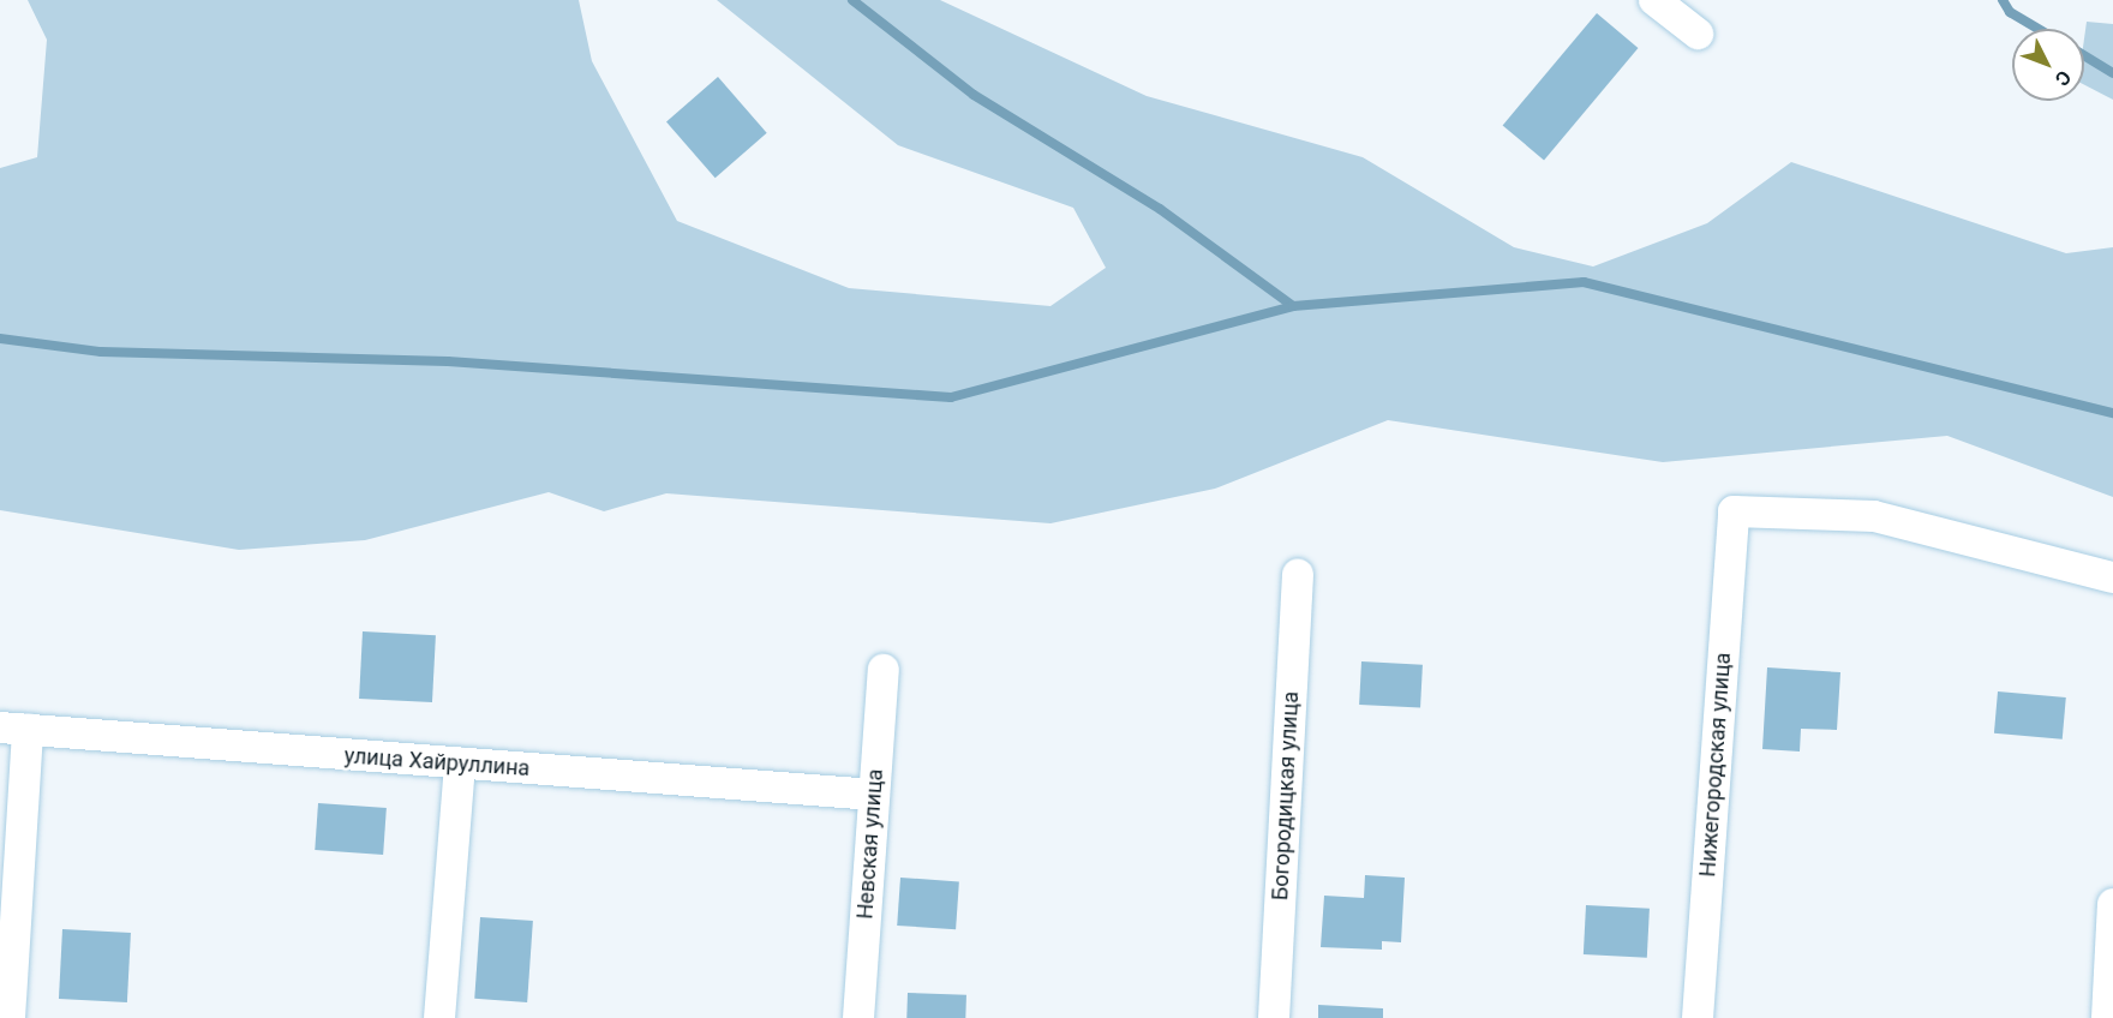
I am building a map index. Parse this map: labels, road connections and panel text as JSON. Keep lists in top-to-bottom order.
{
  "streets": {
    "street": [
      "улица Хайруллина",
      "Нижегородская улица",
      "Богородицкая улица",
      "Невская улица"
    ]
  },
  "crossings": [
    ["улица Хайруллина", "Невская улица"]
  ],
  "north": "bottom right"
}
